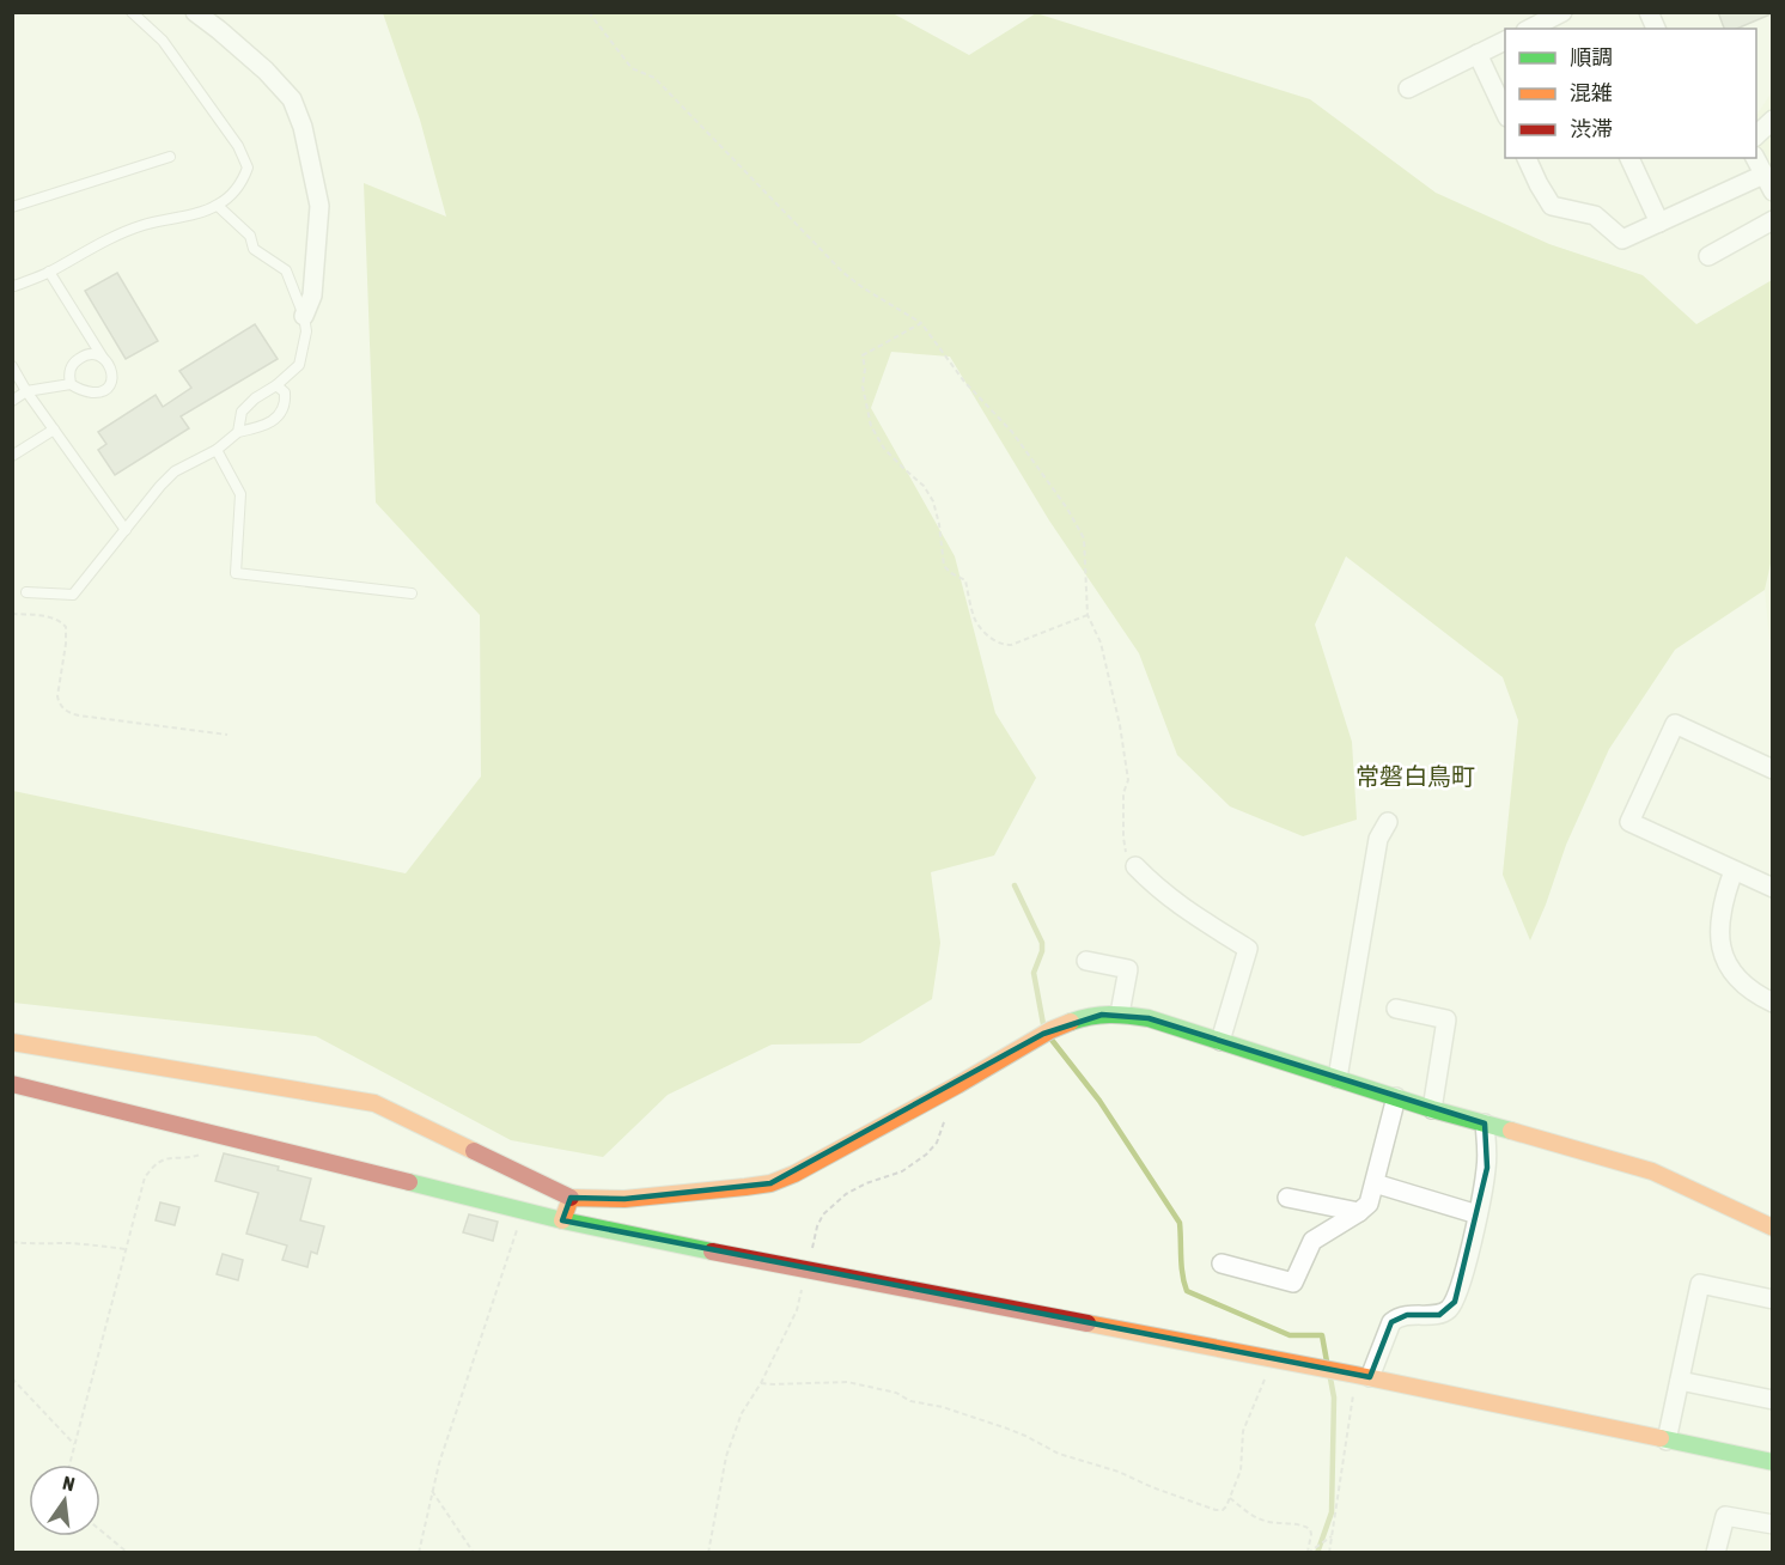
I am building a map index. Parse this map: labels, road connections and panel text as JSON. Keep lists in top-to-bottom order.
{
  "districts": ["常磐白鳥町"],
  "legend": ["順調", "混雑", "渋滞"],
  "north": "top"
}
